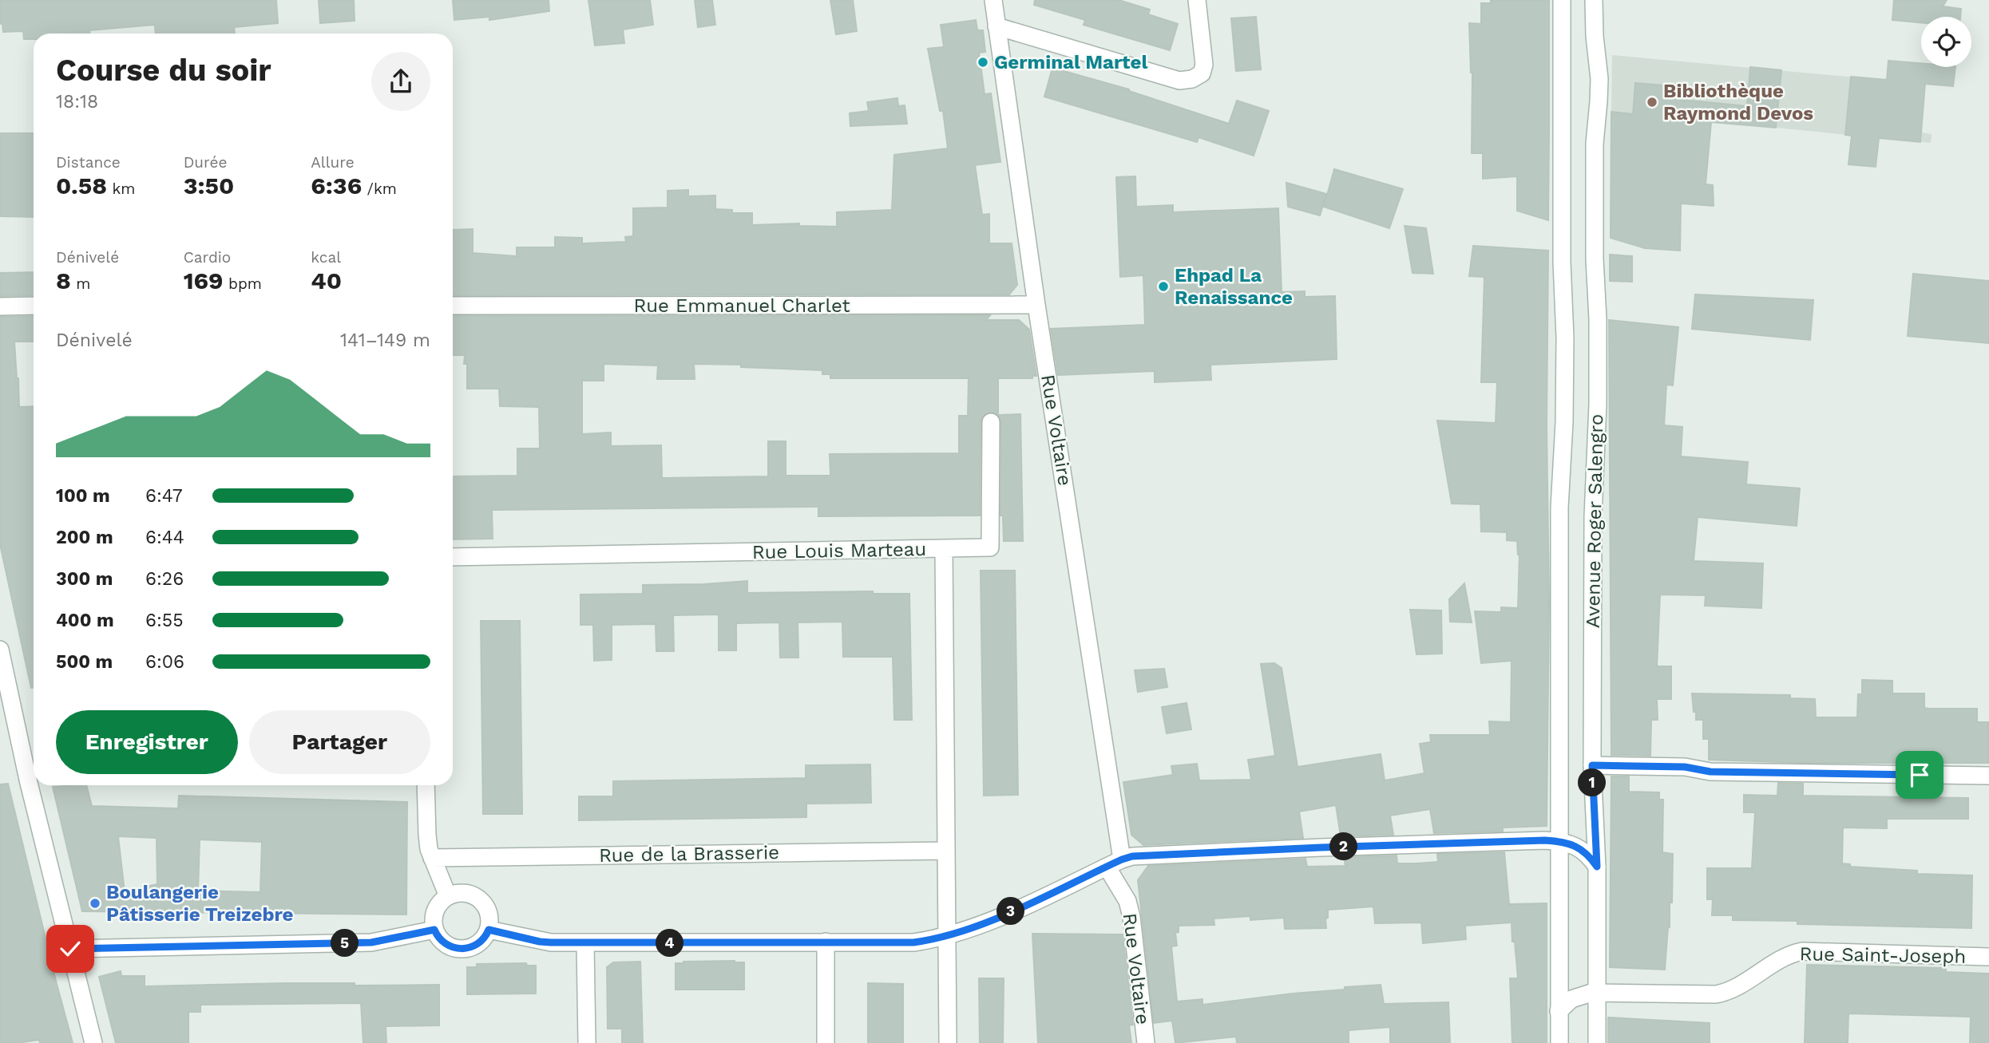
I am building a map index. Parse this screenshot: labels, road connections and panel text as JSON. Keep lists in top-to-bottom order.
{
  "streets": {
    "street": [
      "Rue Emmanuel Charlet",
      "Rue Voltaire",
      "Avenue Roger Salengro",
      "Rue Louis Marteau",
      "Rue de la Brasserie",
      "Rue Saint-Joseph"
    ]
  },
  "crossings": [
    ["Rue Emmanuel Charlet", "Rue Voltaire"],
    ["Avenue Roger Salengro", "Rue Saint-Joseph"],
    ["Rue Louis Marteau", "Rue de la Brasserie"]
  ],
  "places": [
    "Germinal Martel",
    "Bibliothèque Raymond Devos",
    "Ehpad La Renaissance",
    "Boulangerie Pâtisserie Treizebre"
  ],
  "page": {
    "heading": ["Course du soir", "18:18"],
    "stats": [
      ["Distance", "0.58 km"],
      ["Durée", "3:50"],
      ["Allure", "6:36 /km"],
      ["Dénivelé", "8 m"],
      ["Cardio", "169 bpm"],
      ["kcal", "40"]
    ],
    "chart": ["Dénivelé", "141–149 m"],
    "list": [
      {
        "name": "100 m",
        "note": "6:47"
      },
      {
        "name": "200 m",
        "note": "6:44"
      },
      {
        "name": "300 m",
        "note": "6:26"
      },
      {
        "name": "400 m",
        "note": "6:55"
      },
      {
        "name": "500 m",
        "note": "6:06"
      }
    ],
    "buttons": ["Enregistrer", "Partager"],
    "pins": [
      "1",
      "2",
      "3",
      "4",
      "5"
    ]
  }
}
